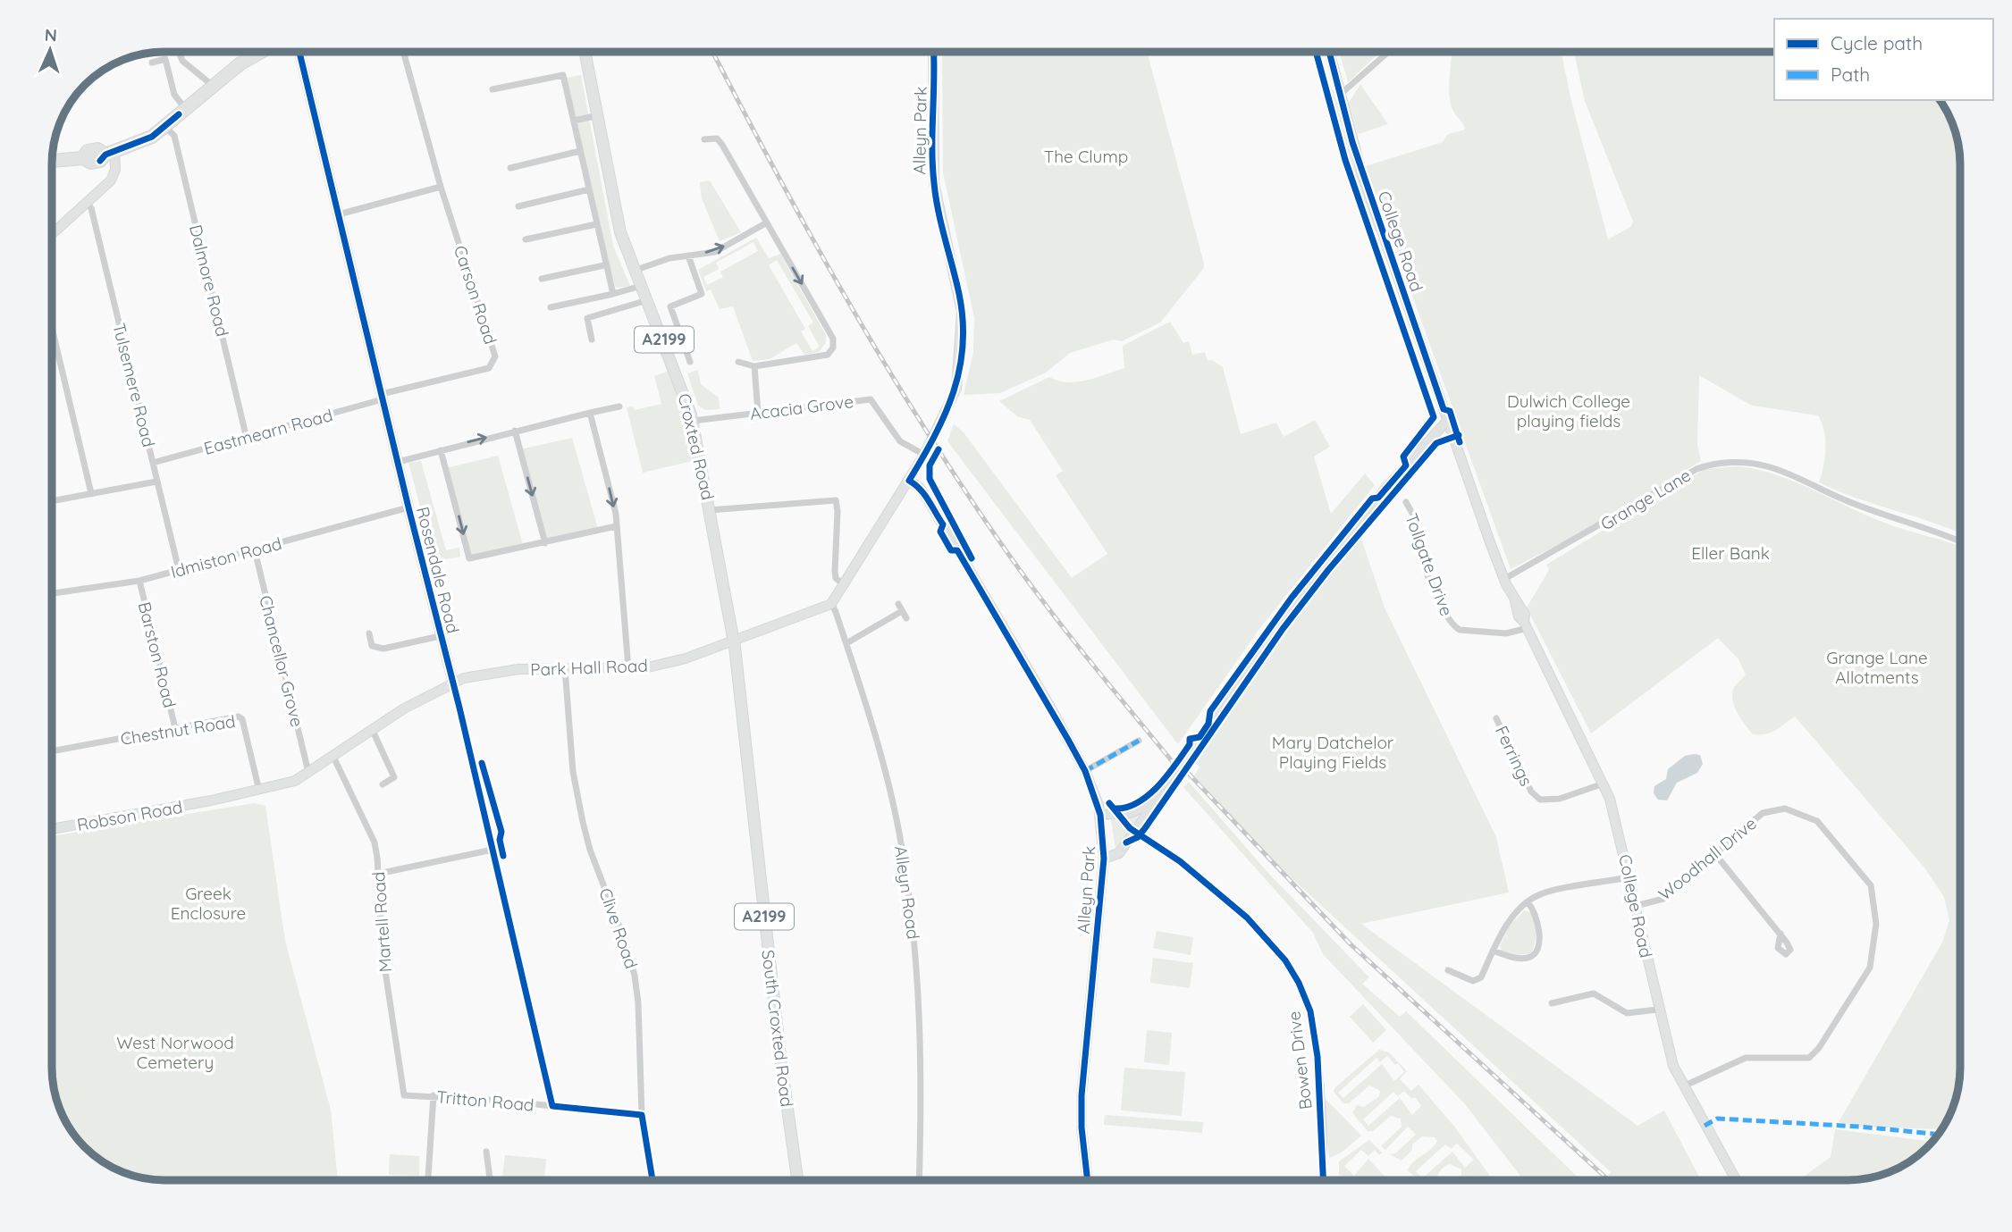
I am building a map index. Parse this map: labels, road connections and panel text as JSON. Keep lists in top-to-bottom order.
{
  "streets": {
    "main road": ["A2199", "Croxted Road", "South Croxted Road"],
    "street": [
      "Alleyn Park",
      "College Road",
      "Dalmore Road",
      "Carson Road",
      "Tulsemere Road",
      "Acacia Grove",
      "Eastmearn Road",
      "Grange Lane",
      "Idmiston Road",
      "Tollgate Drive",
      "Rosendale Road",
      "Barston Road",
      "Chancellor Grove",
      "Park Hall Road",
      "Chestnut Road",
      "Ferrings",
      "Robson Road",
      "Woodhall Drive",
      "Alleyn Road",
      "Martell Road",
      "Clive Road",
      "Bowen Drive",
      "Tritton Road"
    ]
  },
  "crossings": [
    ["Alleyn Park", "Acacia Grove"],
    ["College Road", "Grange Lane"],
    ["College Road", "Tollgate Drive"],
    ["College Road", "Ferrings"],
    ["College Road", "Woodhall Drive"],
    ["Dalmore Road", "Eastmearn Road"],
    ["Carson Road", "Eastmearn Road"],
    ["Carson Road", "Rosendale Road"],
    ["Tulsemere Road", "Eastmearn Road"],
    ["Tulsemere Road", "Idmiston Road"],
    ["Acacia Grove", "Croxted Road"],
    ["Eastmearn Road", "Rosendale Road"],
    ["Croxted Road", "Park Hall Road"],
    ["Croxted Road", "South Croxted Road"],
    ["Idmiston Road", "Rosendale Road"],
    ["Idmiston Road", "Barston Road"],
    ["Idmiston Road", "Chancellor Grove"],
    ["Rosendale Road", "Park Hall Road"],
    ["Rosendale Road", "Tritton Road"],
    ["Barston Road", "Chestnut Road"],
    ["Chancellor Grove", "Park Hall Road"],
    ["Park Hall Road", "Chestnut Road"],
    ["Park Hall Road", "Robson Road"],
    ["Park Hall Road", "Alleyn Road"],
    ["Park Hall Road", "Martell Road"],
    ["Park Hall Road", "Clive Road"],
    ["Park Hall Road", "South Croxted Road"],
    ["Chestnut Road", "Robson Road"],
    ["Martell Road", "Tritton Road"],
    ["Clive Road", "Tritton Road"]
  ],
  "parks": [
    "The Clump",
    "Dulwich College playing fields",
    "Eller Bank",
    "Grange Lane Allotments",
    "Mary Datchelor Playing Fields",
    "Greek Enclosure",
    "West Norwood Cemetery"
  ],
  "legend": ["Cycle path", "Path"],
  "north": "top"
}
